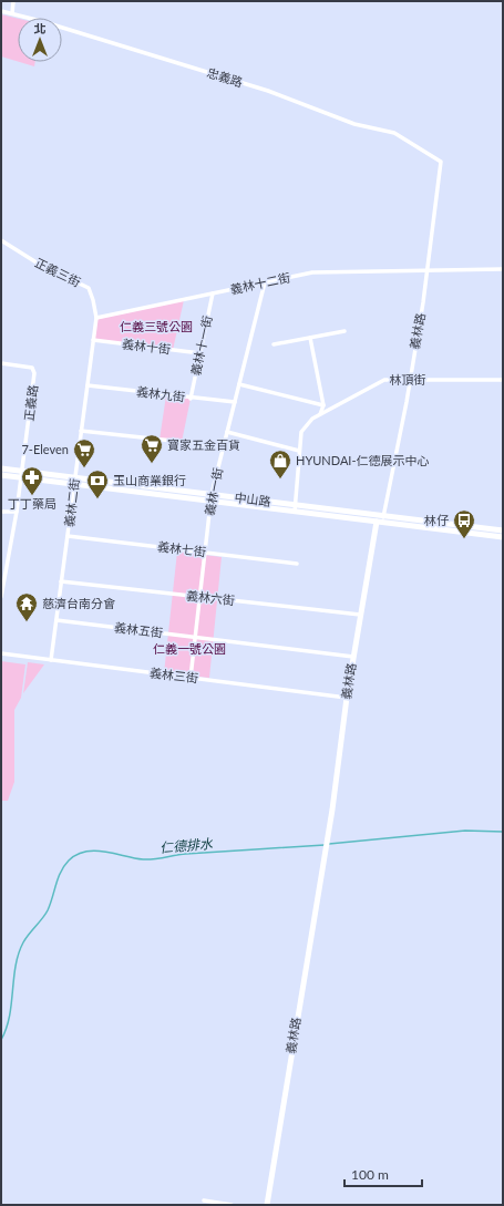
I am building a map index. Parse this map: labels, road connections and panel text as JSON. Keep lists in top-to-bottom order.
{
  "streets": {
    "main road": ["義林路", "中山路"],
    "street": [
      "忠義路",
      "正義三街",
      "義林十二街",
      "義林十一街",
      "義林十街",
      "林頂街",
      "義林九街",
      "正義路",
      "義林一街",
      "義林二街",
      "義林七街",
      "義林六街",
      "義林五街",
      "義林三街"
    ]
  },
  "crossings": [
    ["忠義路", "義林路"],
    ["正義三街", "義林十二街"],
    ["正義三街", "義林二街"],
    ["義林十二街", "義林路"],
    ["義林十二街", "義林十一街"],
    ["義林十二街", "義林一街"],
    ["義林十二街", "義林二街"],
    ["義林路", "林頂街"],
    ["義林路", "中山路"],
    ["義林路", "義林六街"],
    ["義林路", "義林五街"],
    ["義林路", "義林三街"],
    ["義林十一街", "義林十街"],
    ["義林十一街", "義林九街"],
    ["義林十街", "義林二街"],
    ["林頂街", "中山路"],
    ["義林九街", "義林一街"],
    ["義林九街", "義林二街"],
    ["正義路", "中山路"],
    ["義林一街", "中山路"],
    ["義林一街", "義林七街"],
    ["義林一街", "義林六街"],
    ["義林一街", "義林五街"],
    ["義林一街", "義林三街"],
    ["中山路", "義林二街"],
    ["義林二街", "義林七街"],
    ["義林二街", "義林六街"],
    ["義林二街", "義林五街"],
    ["義林二街", "義林三街"]
  ],
  "water": ["仁德排水"],
  "parks": ["仁義三號公園", "仁義一號公園"],
  "places": {
    "supermarket": ["寶家五金百貨", "7-Eleven"],
    "shop": ["HYUNDAI-仁德展示中心"],
    "pharmacy": ["丁丁藥局"],
    "bank": ["玉山商業銀行"],
    "bus stop": ["林仔"],
    "temple": ["慈濟台南分會"]
  },
  "scale_bar": "100 m",
  "north": "top"
}
